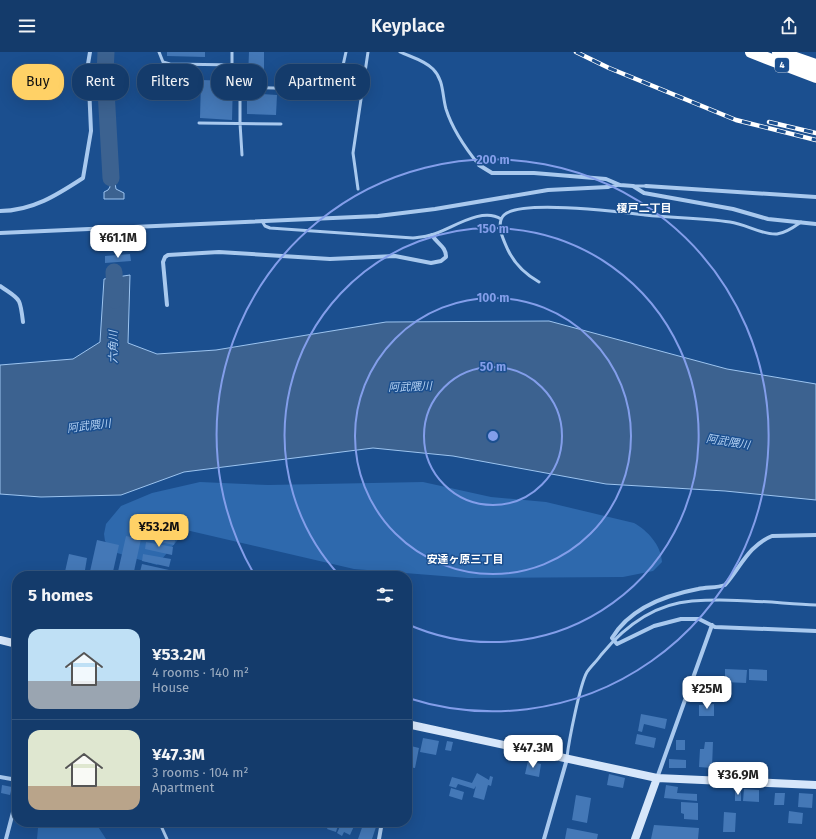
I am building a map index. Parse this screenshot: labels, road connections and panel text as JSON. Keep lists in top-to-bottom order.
{
  "streets": {
    "highway": ["4"]
  },
  "districts": ["榎戸二丁目", "安達ヶ原三丁目"],
  "water": ["六角川", "阿武隈川"],
  "page": {
    "header": "Keyplace",
    "chip": [
      "Buy",
      "Rent",
      "Filters",
      "New",
      "Apartment"
    ],
    "price": [
      "¥61.1M",
      "¥53.2M",
      "¥25M",
      "¥47.3M",
      "¥36.9M"
    ],
    "heading": "5 homes",
    "list": [
      {
        "name": "¥53.2M",
        "note": "4 rooms · 140 m² · House"
      },
      {
        "name": "¥47.3M",
        "note": "3 rooms · 104 m² · Apartment"
      }
    ]
  },
  "rings": [
    "200 m",
    "150 m",
    "100 m",
    "50 m"
  ]
}
